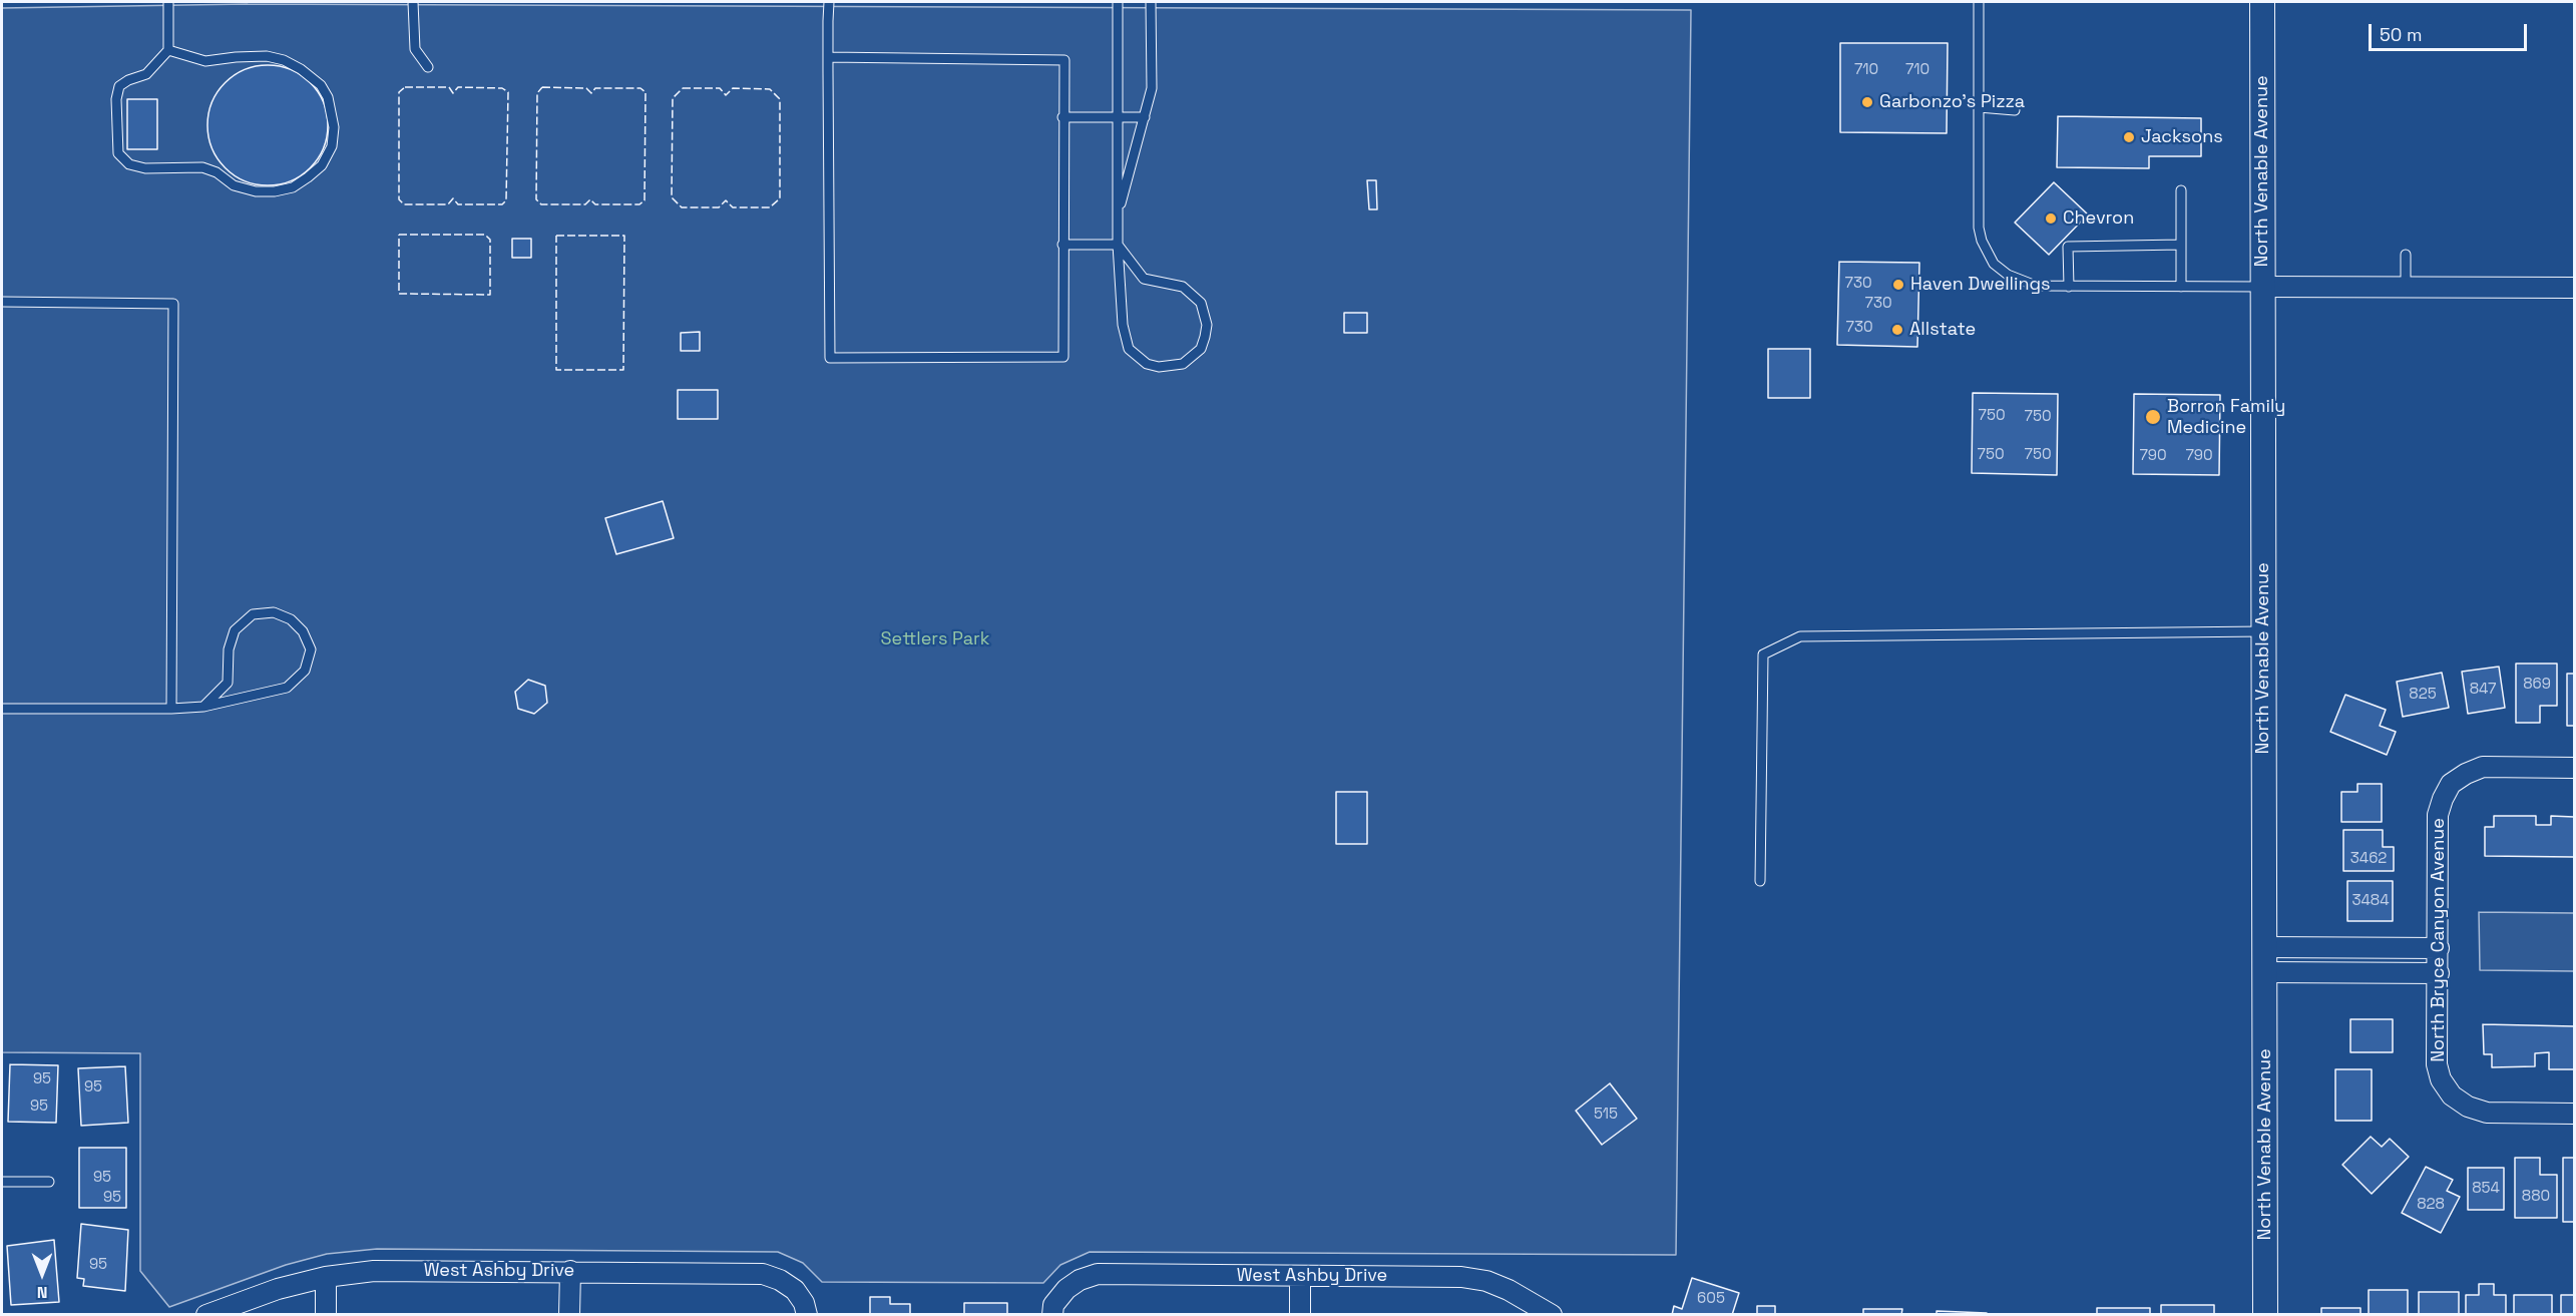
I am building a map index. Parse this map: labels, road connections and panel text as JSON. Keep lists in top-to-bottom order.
{
  "streets": {
    "street": ["North Venable Avenue", "North Bryce Canyon Avenue", "West Ashby Drive"]
  },
  "parks": ["Settlers Park"],
  "places": [
    "Garbonzo's Pizza",
    "Jacksons",
    "Chevron",
    "Haven Dwellings",
    "Allstate",
    "Borron Family Medicine"
  ],
  "house_numbers": [
    "710",
    "710",
    "730",
    "730",
    "730",
    "750",
    "750",
    "750",
    "750",
    "790",
    "790",
    "869",
    "847",
    "825",
    "3462",
    "3484",
    "95",
    "95",
    "95",
    "515",
    "95",
    "854",
    "880",
    "95",
    "828",
    "95",
    "605"
  ],
  "scale_bar": "50 m",
  "north": "bottom"
}
